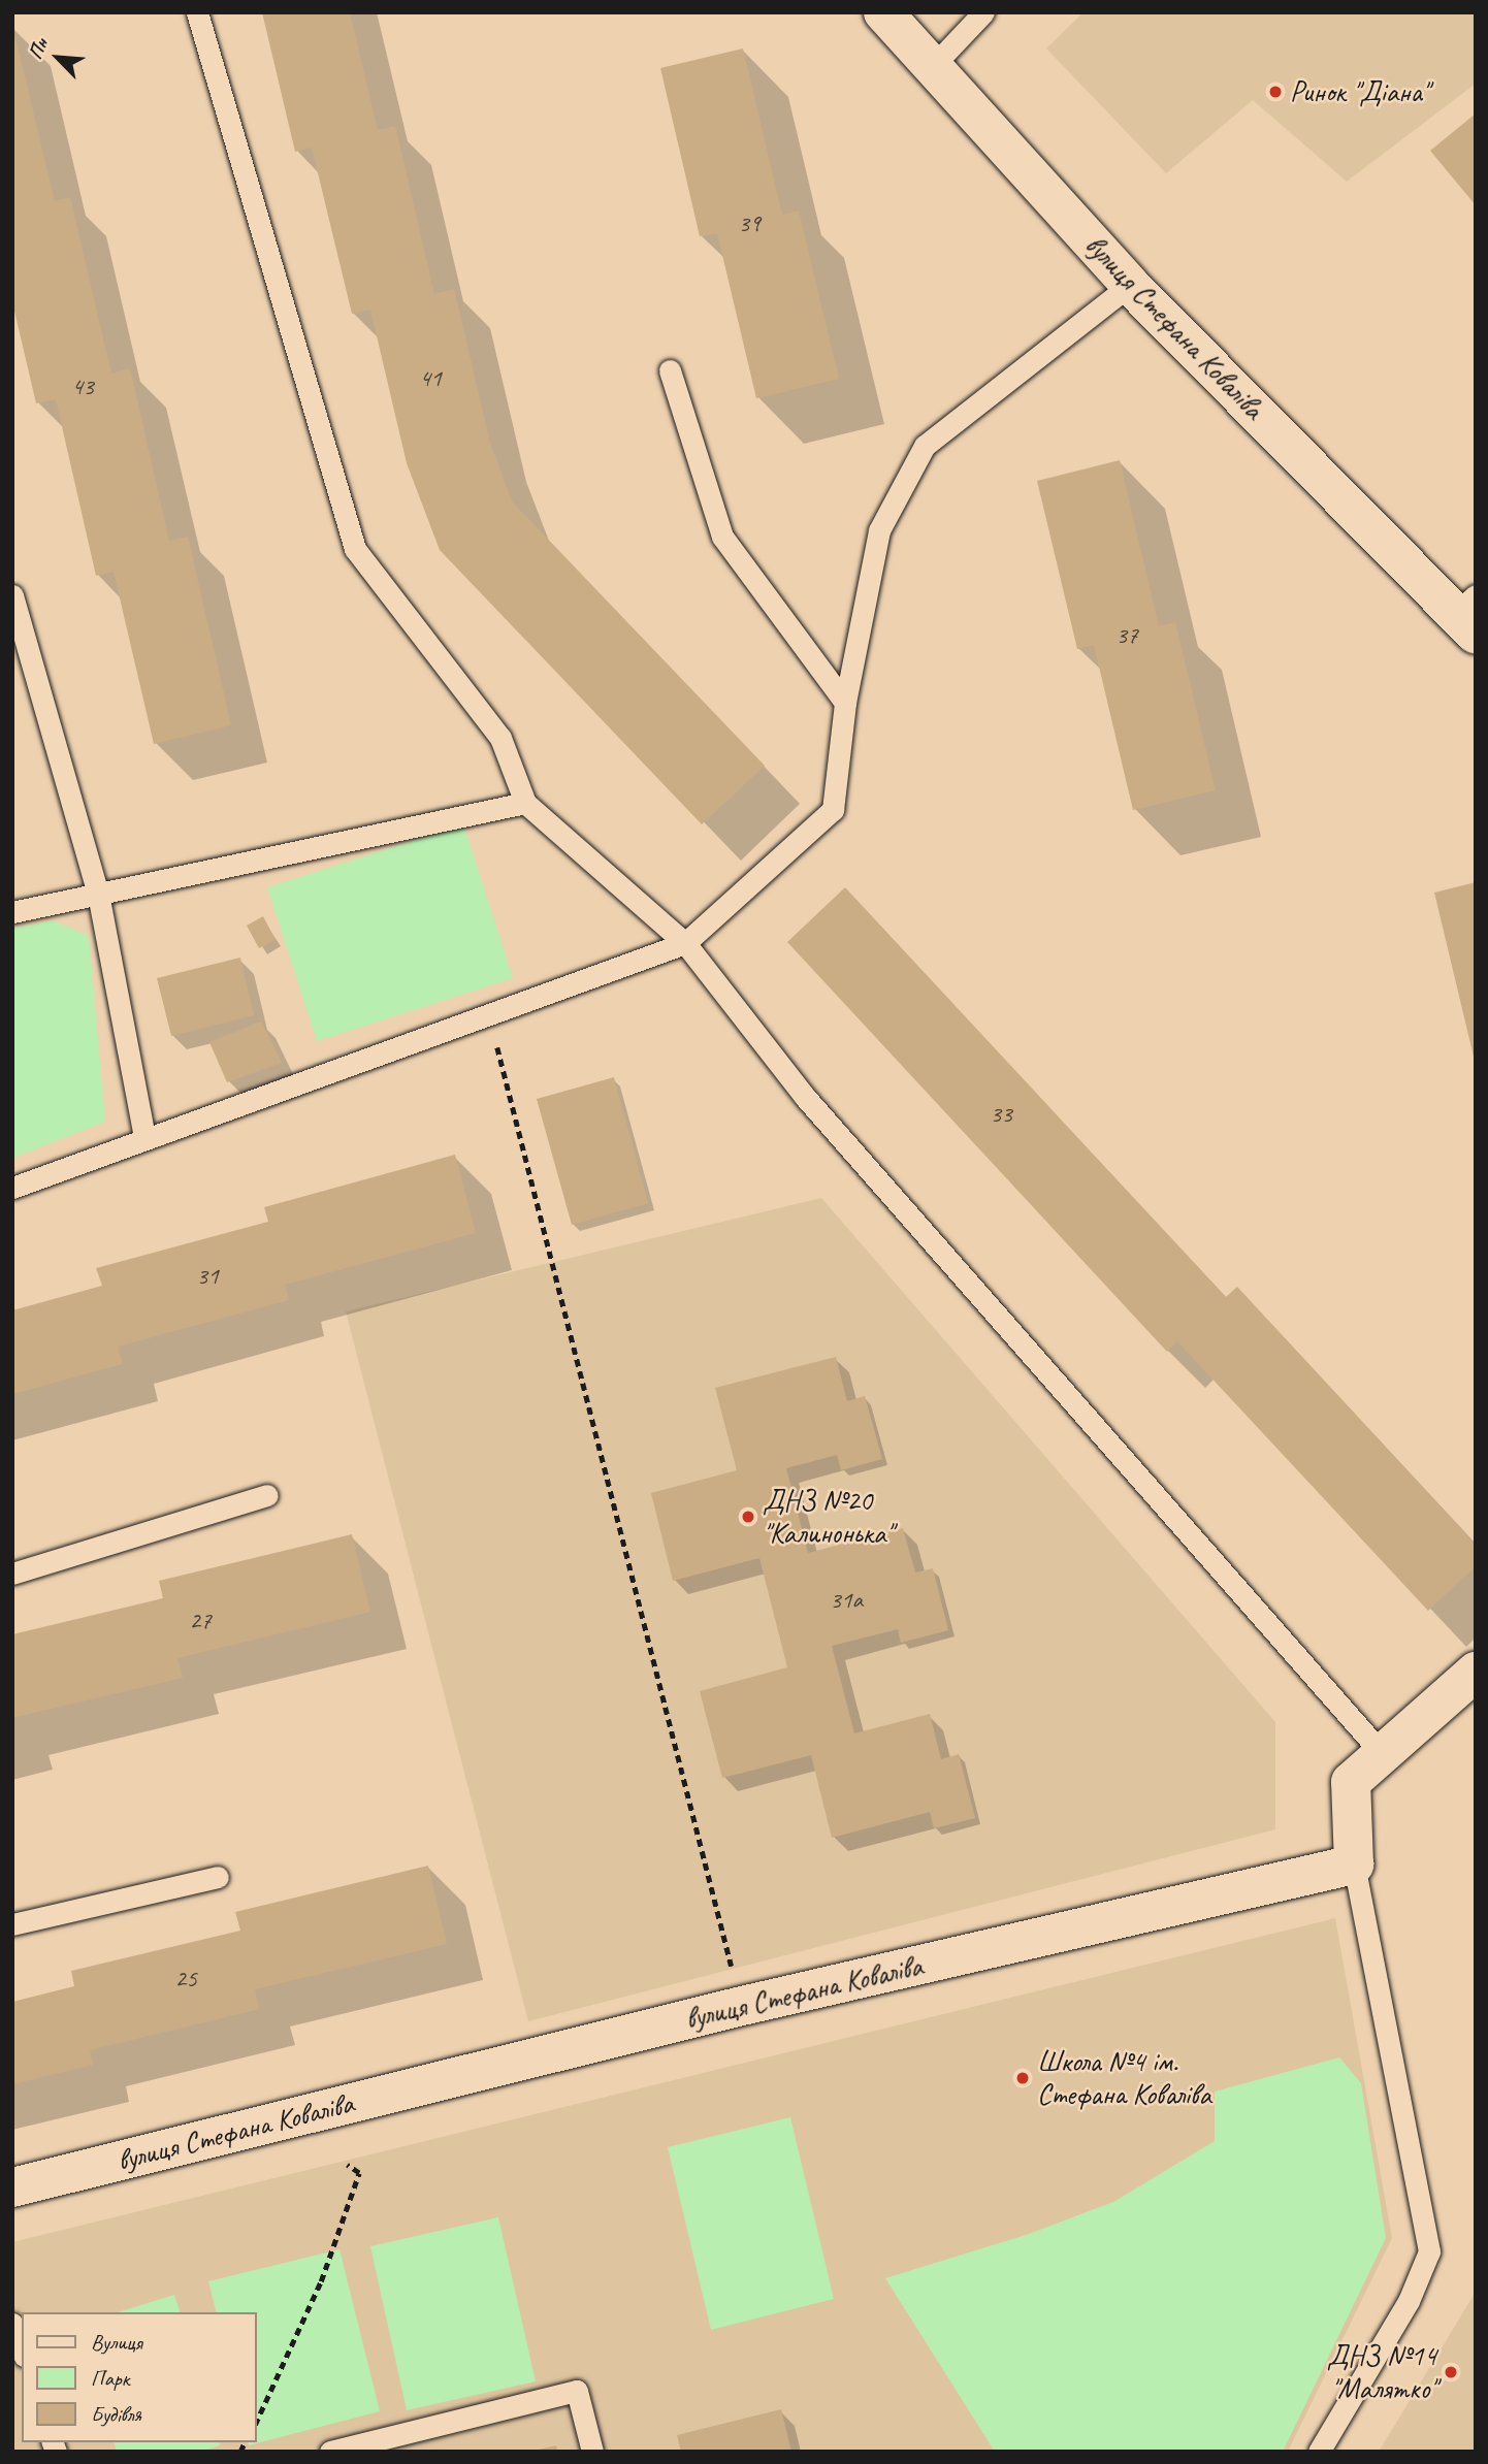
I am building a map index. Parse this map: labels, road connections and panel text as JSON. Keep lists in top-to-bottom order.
{
  "streets": {
    "street": ["вулиця Стефана Коваліва"]
  },
  "places": [
    "Ринок \"Діана\"",
    "ДНЗ №20 \"Калинонька\"",
    "Школа №4 ім. Стефана Коваліва",
    "ДНЗ №14 \"Малятко\""
  ],
  "house_numbers": [
    "39",
    "41",
    "43",
    "37",
    "33",
    "31",
    "31а",
    "27",
    "25"
  ],
  "legend": ["Вулиця", "Парк", "Будівля"],
  "north": "top left"
}
